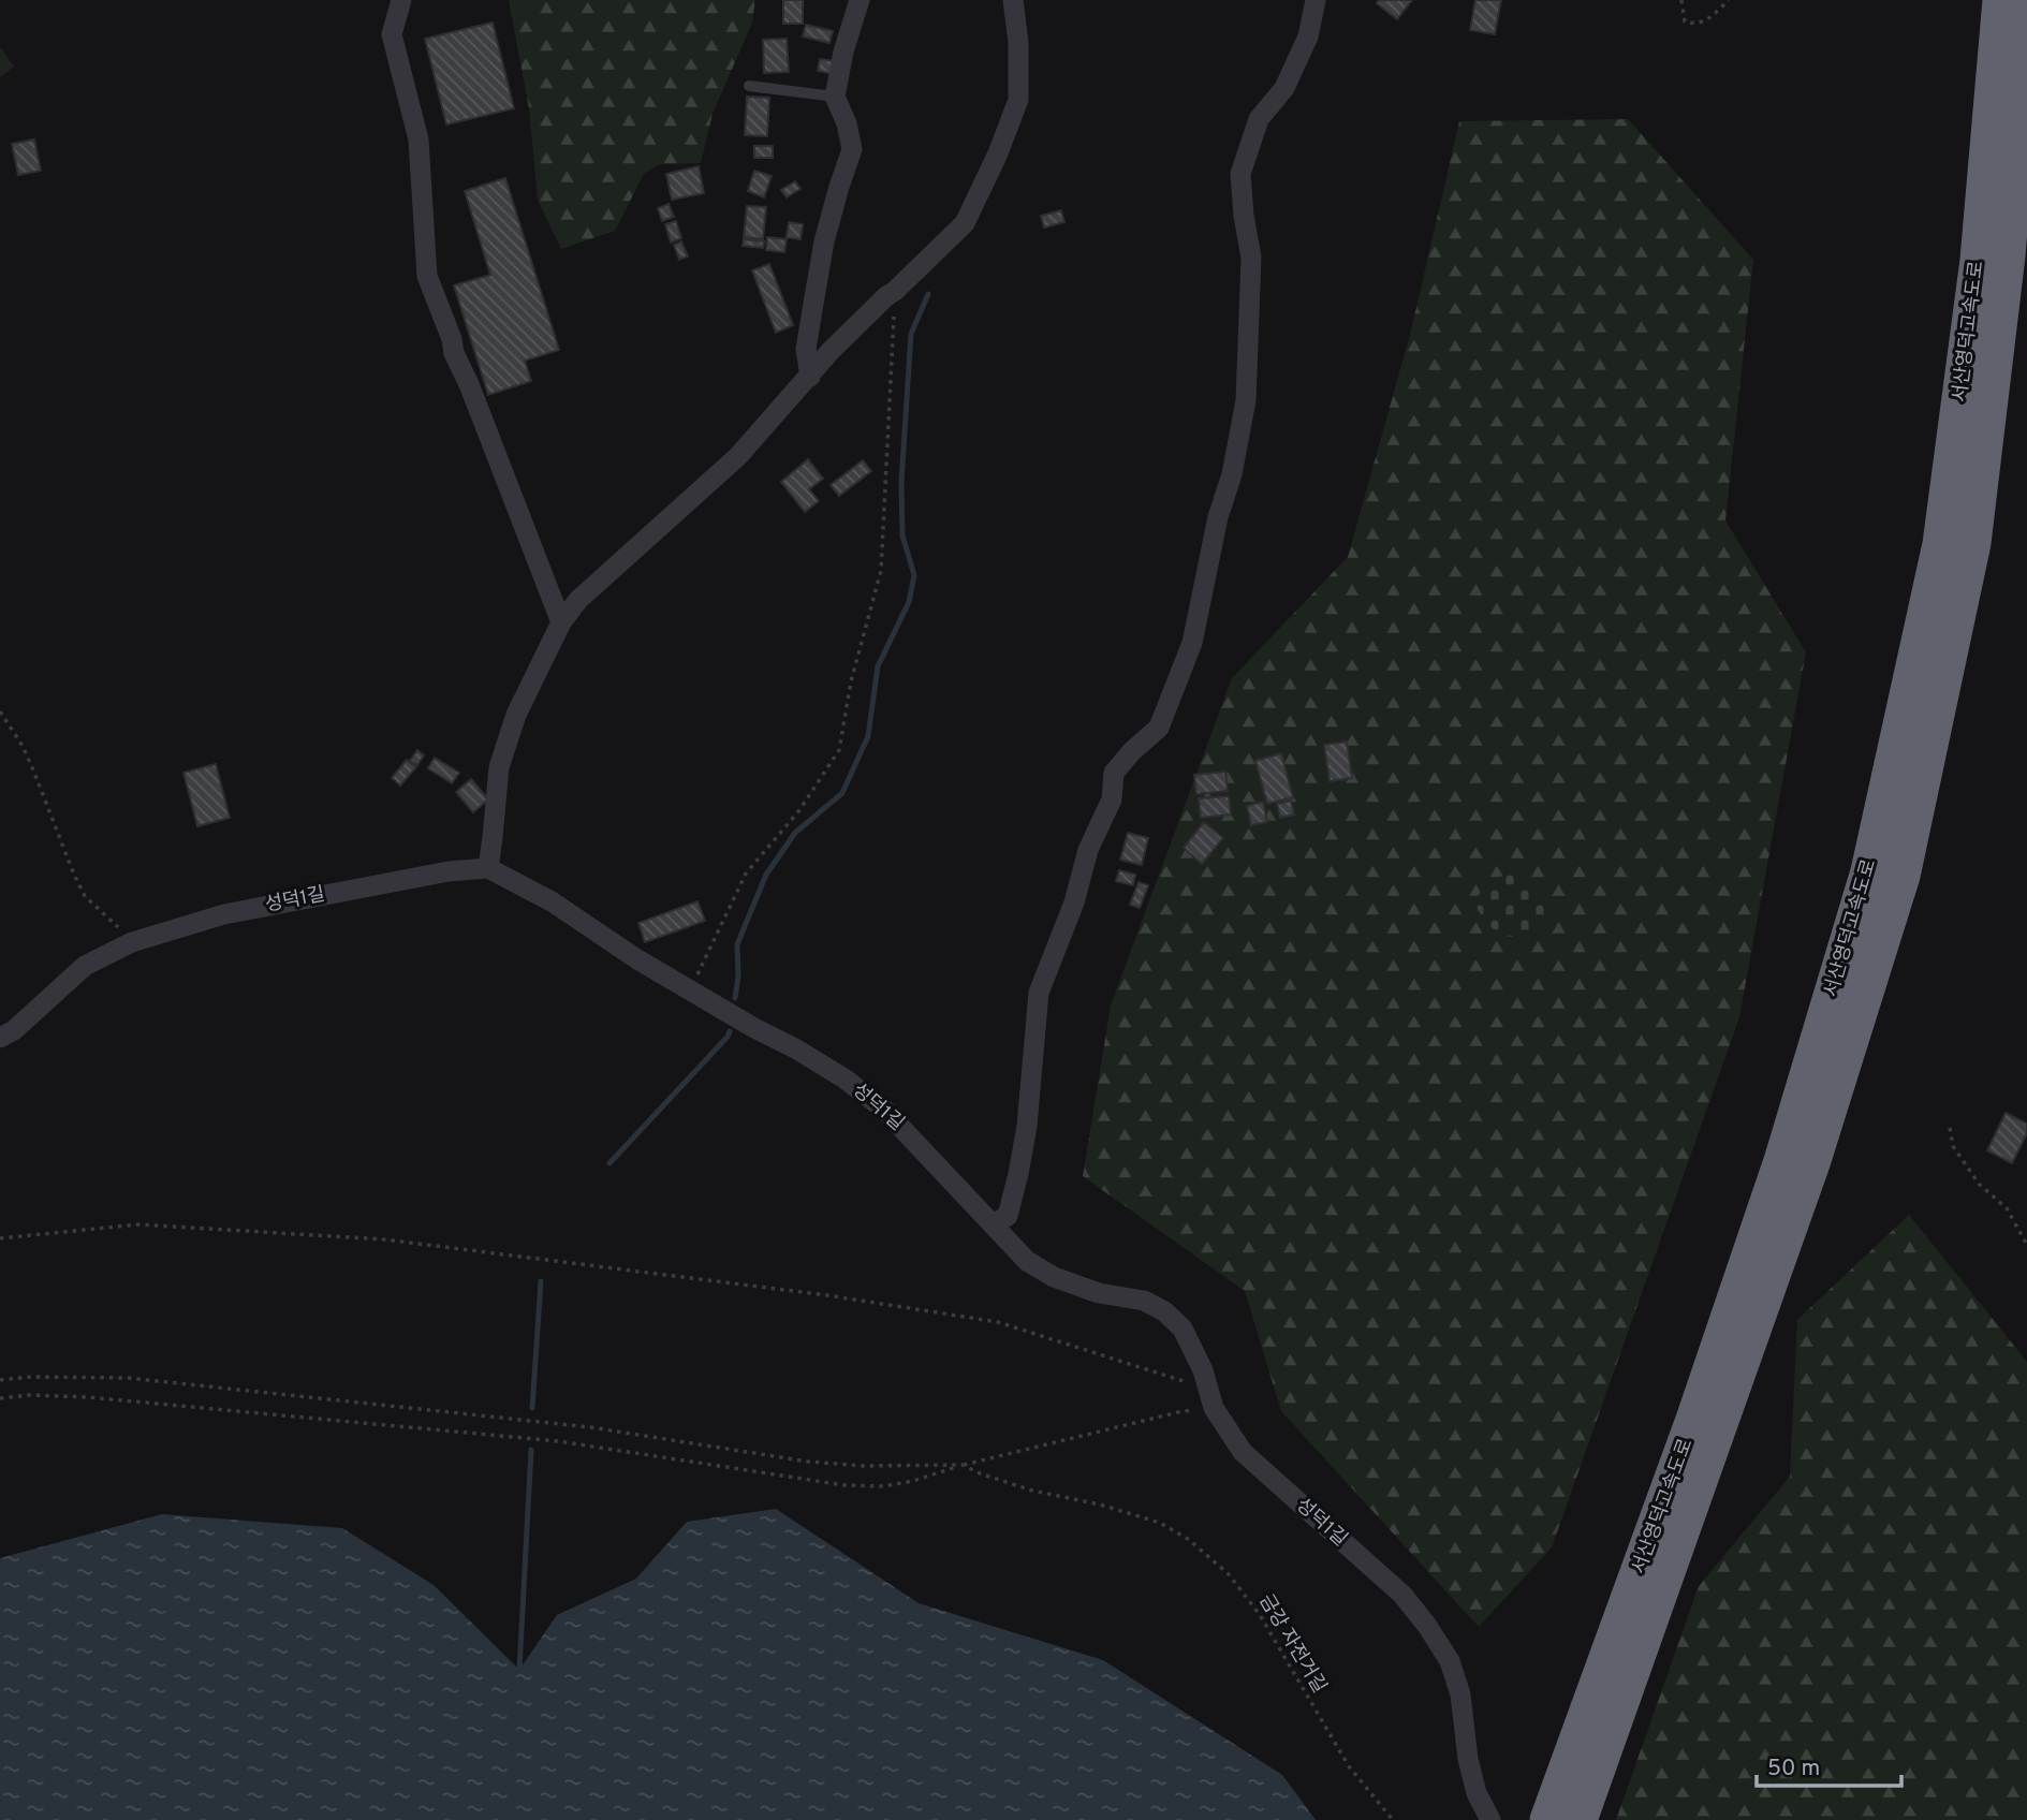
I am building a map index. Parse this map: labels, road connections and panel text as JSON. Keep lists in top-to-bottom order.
{
  "streets": {
    "highway": ["서산영덕고속도로"],
    "street": ["성덕1길"],
    "path": ["금강 자전거길"]
  },
  "scale_bar": "50 m"
}
